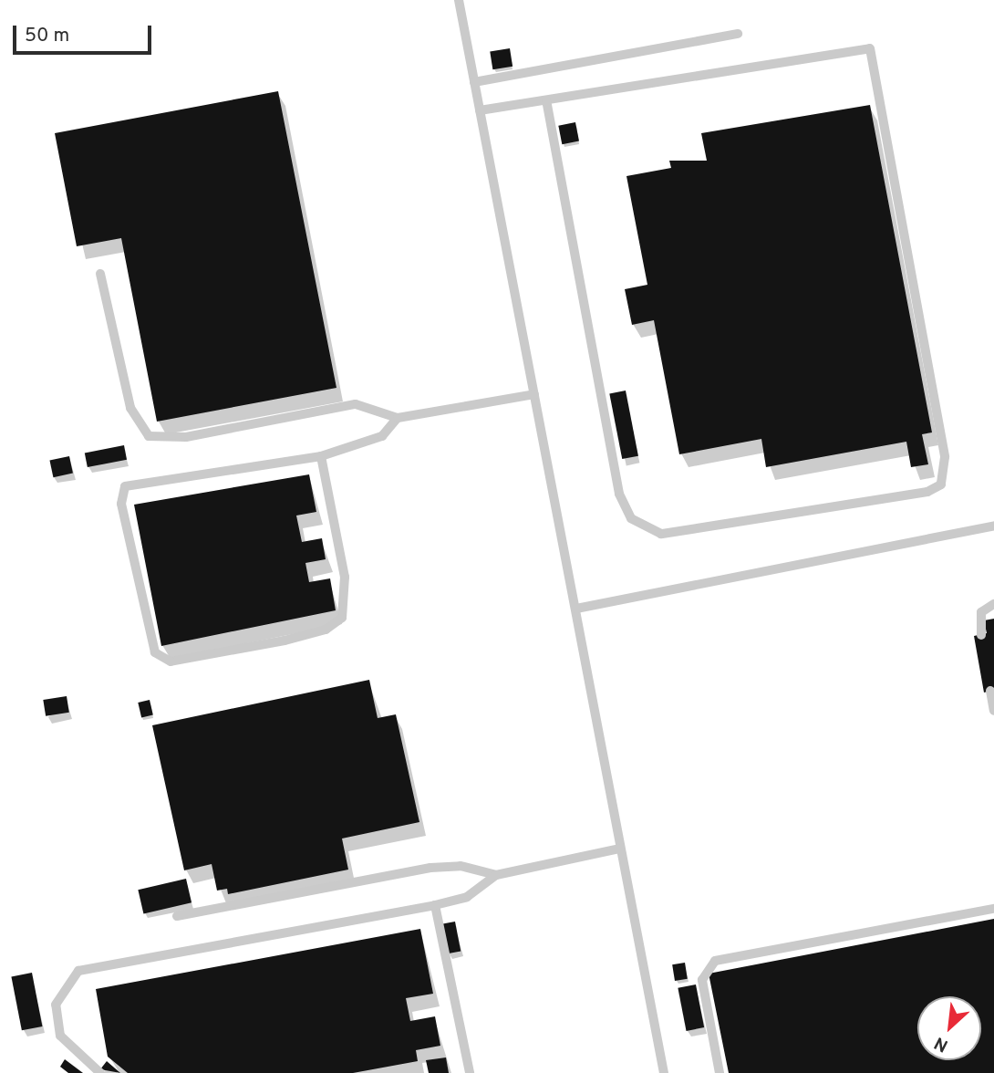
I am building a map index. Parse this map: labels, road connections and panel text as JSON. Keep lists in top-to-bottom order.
{
  "scale_bar": "50 m",
  "north": "bottom left"
}
